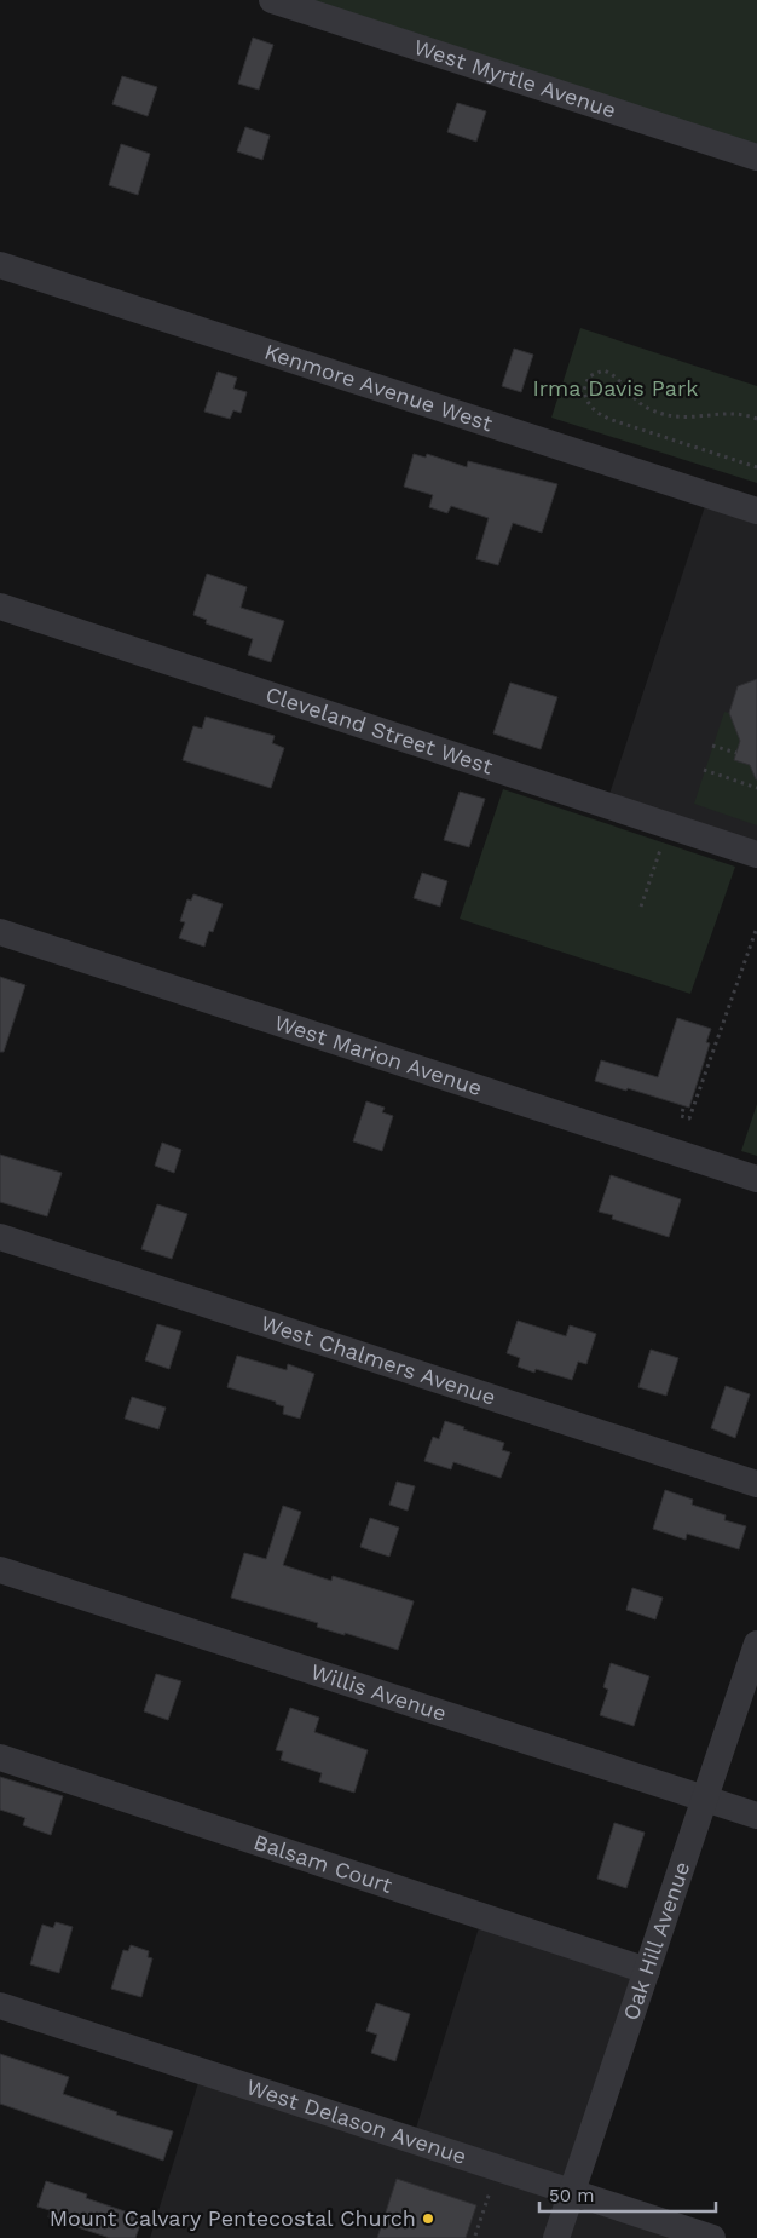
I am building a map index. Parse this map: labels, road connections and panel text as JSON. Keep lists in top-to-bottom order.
{
  "streets": {
    "street": [
      "West Myrtle Avenue",
      "Kenmore Avenue West",
      "Cleveland Street West",
      "West Marion Avenue",
      "West Chalmers Avenue",
      "Willis Avenue",
      "Balsam Court",
      "Oak Hill Avenue",
      "West Delason Avenue"
    ]
  },
  "crossings": [
    ["Willis Avenue", "Oak Hill Avenue"],
    ["Balsam Court", "Oak Hill Avenue"],
    ["Oak Hill Avenue", "West Delason Avenue"]
  ],
  "parks": ["Irma Davis Park"],
  "places": ["Mount Calvary Pentecostal Church"],
  "scale_bar": "50 m"
}
